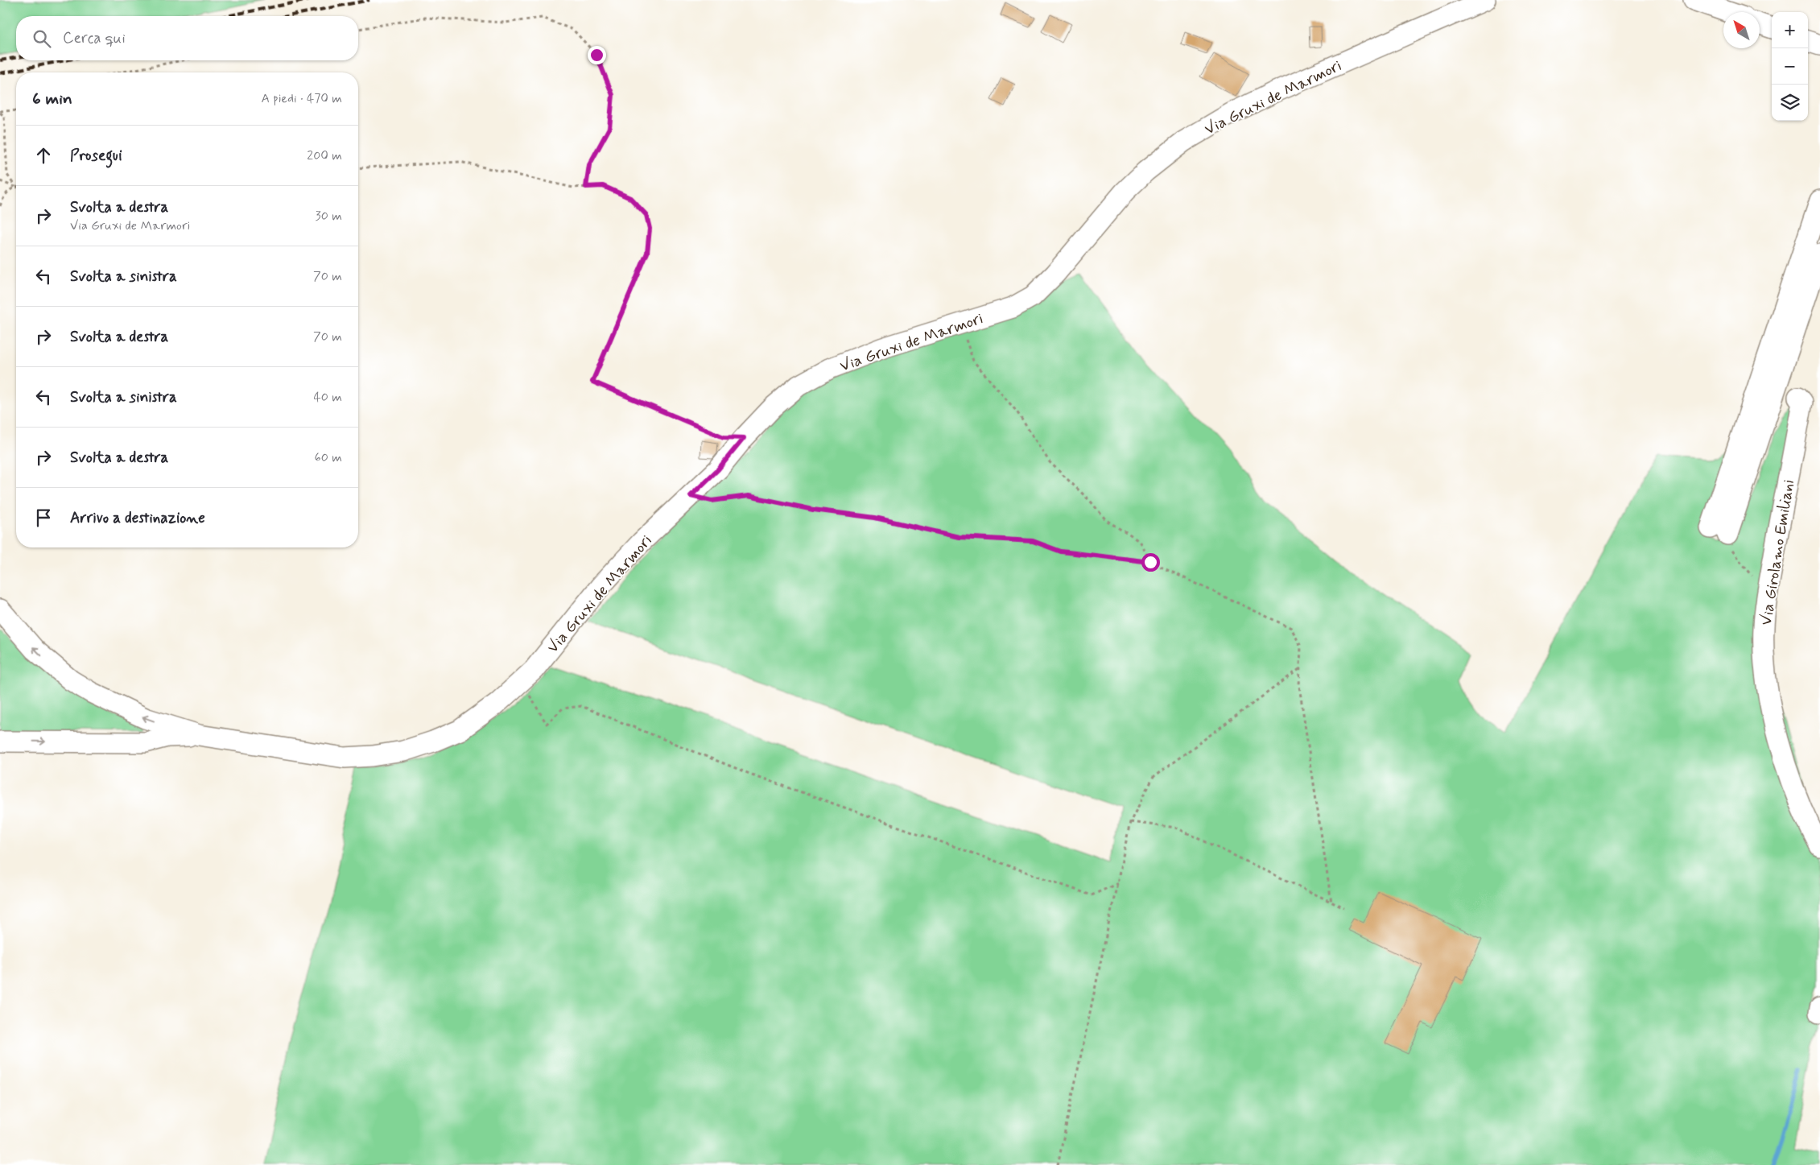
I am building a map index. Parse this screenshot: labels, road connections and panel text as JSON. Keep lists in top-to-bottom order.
{
  "streets": {
    "street": ["Via Gruxi de Marmori", "Via Girolamo Emiliani"]
  },
  "north": "top left",
  "page": {
    "map_buttons": ["+", "−"],
    "search": "Cerca qui",
    "heading": ["6 min", "A piedi · 470 m"],
    "list": [
      ["Prosegui", "200 m"],
      ["Svolta a destra", "Via Gruxi de Marmori", "30 m"],
      ["Svolta a sinistra", "70 m"],
      ["Svolta a destra", "70 m"],
      ["Svolta a sinistra", "40 m"],
      ["Svolta a destra", "60 m"],
      "Arrivo a destinazione"
    ]
  }
}
